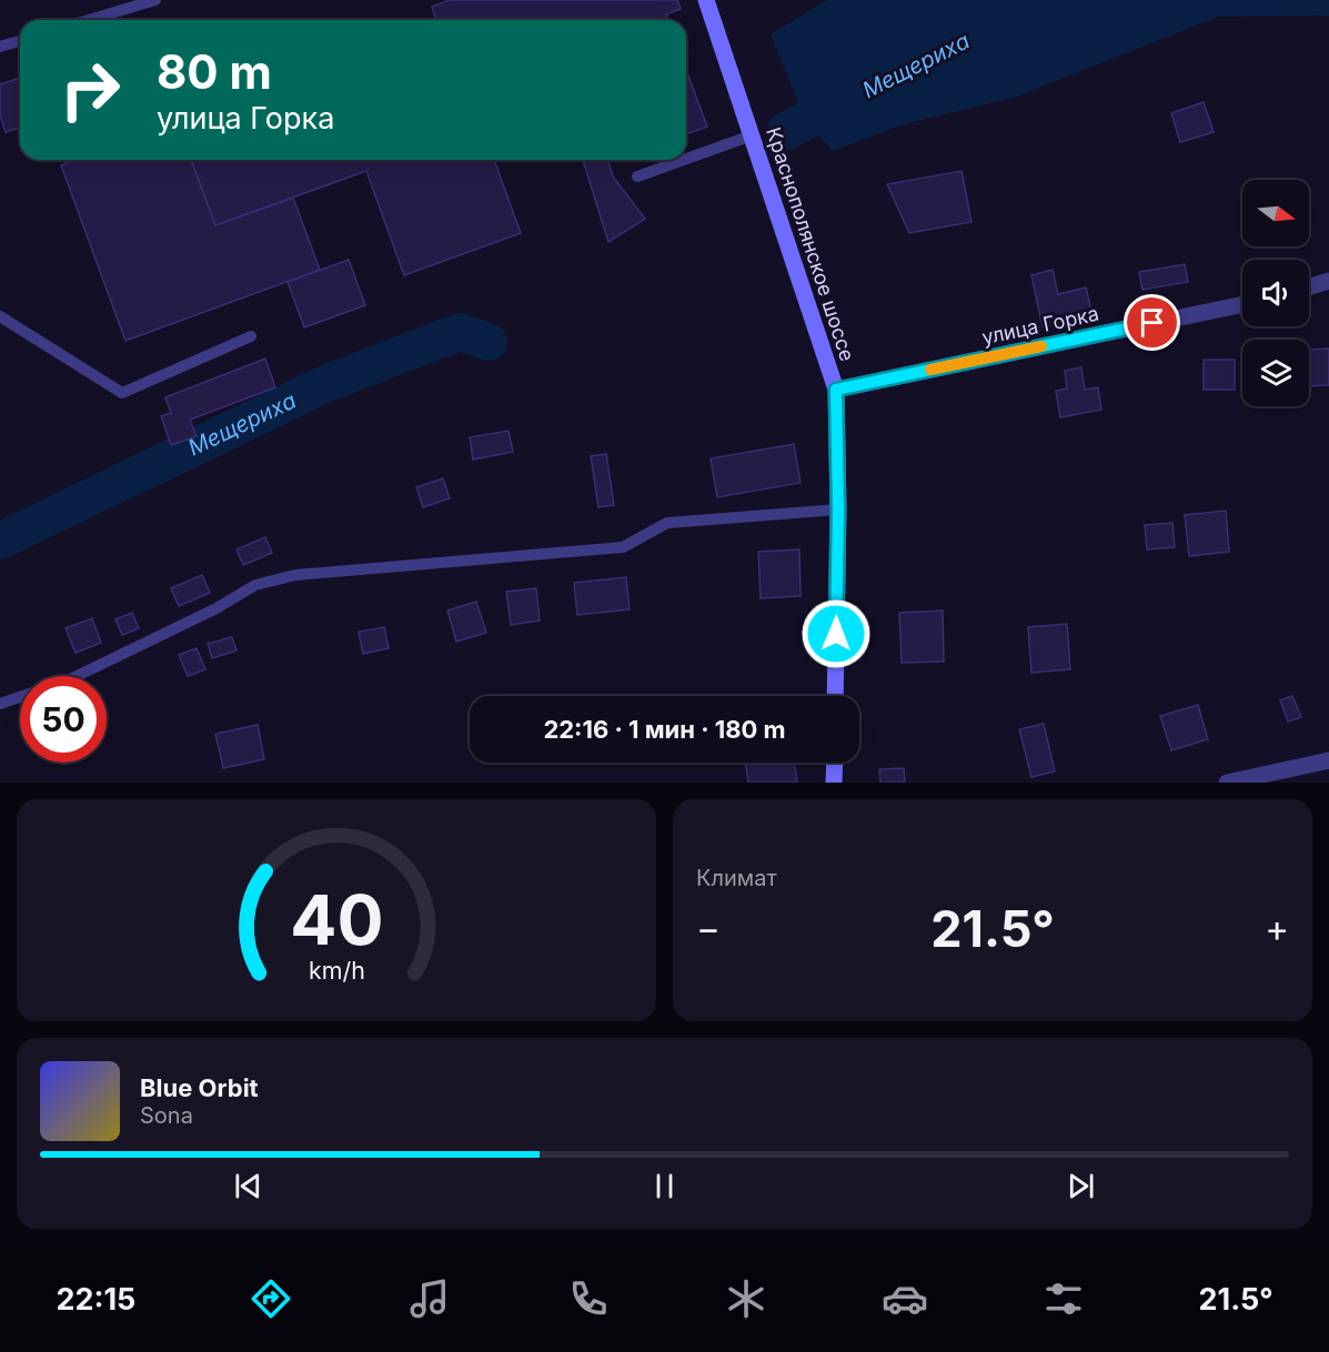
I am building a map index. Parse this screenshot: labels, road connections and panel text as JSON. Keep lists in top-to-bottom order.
{
  "streets": {
    "main road": ["Краснополянское шоссе"],
    "street": ["улица Горка"]
  },
  "crossings": [
    ["Краснополянское шоссе", "улица Горка"]
  ],
  "water": ["Мещериха"],
  "north": "right",
  "page": {
    "turn": ["80 m", "улица Горка"],
    "limit": "50",
    "trip": "22:16 · 1 мин · 180 m",
    "tile": "Климат",
    "heat": ["−", "21.5°", "+"],
    "song": ["Blue Orbit", "Sona"],
    "tabs": ["22:15", "21.5°"],
    "gauge": ["40", "km/h"]
  }
}
